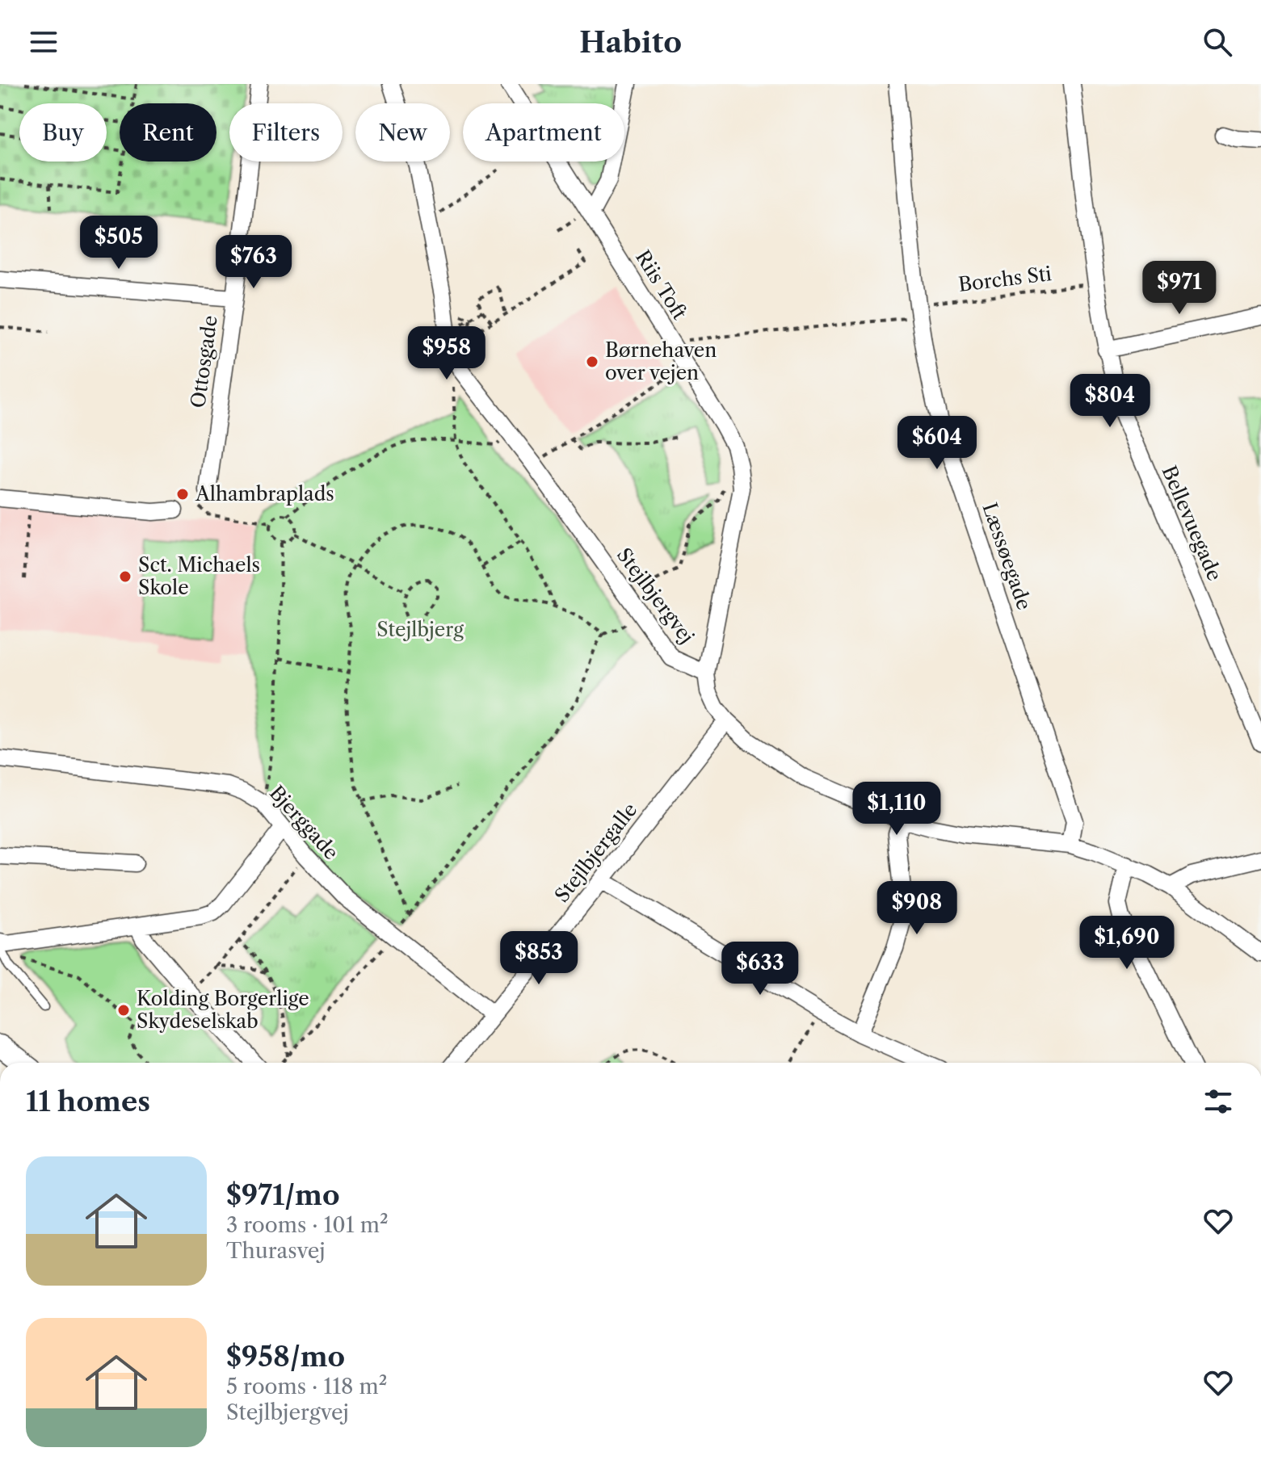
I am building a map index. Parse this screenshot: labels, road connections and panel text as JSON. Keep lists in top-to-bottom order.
{
  "streets": {
    "street": [
      "Riis Toft",
      "Ottosgade",
      "Bellevuegade",
      "Læssøegade",
      "Stejlbjergvej",
      "Bjerggade",
      "Stejlbjergalle"
    ],
    "path": ["Borchs Sti"]
  },
  "crossings": [
    ["Borchs Sti", "Riis Toft"],
    ["Borchs Sti", "Bellevuegade"],
    ["Borchs Sti", "Læssøegade"],
    ["Riis Toft", "Stejlbjergvej"],
    ["Bjerggade", "Stejlbjergalle"]
  ],
  "parks": ["Stejlbjerg"],
  "places": [
    "Børnehaven over vejen",
    "Alhambraplads",
    "Sct. Michaels Skole",
    "Kolding Borgerlige Skydeselskab"
  ],
  "page": {
    "header": "Habito",
    "chip": [
      "Buy",
      "Rent",
      "Filters",
      "New",
      "Apartment"
    ],
    "price": [
      "$505",
      "$763",
      "$971",
      "$958",
      "$804",
      "$604",
      "$1,110",
      "$908",
      "$1,690",
      "$853",
      "$633"
    ],
    "heading": "11 homes",
    "list": [
      {
        "name": "$971/mo",
        "note": "3 rooms · 101 m² · Thurasvej"
      },
      {
        "name": "$958/mo",
        "note": "5 rooms · 118 m² · Stejlbjergvej"
      }
    ]
  }
}
